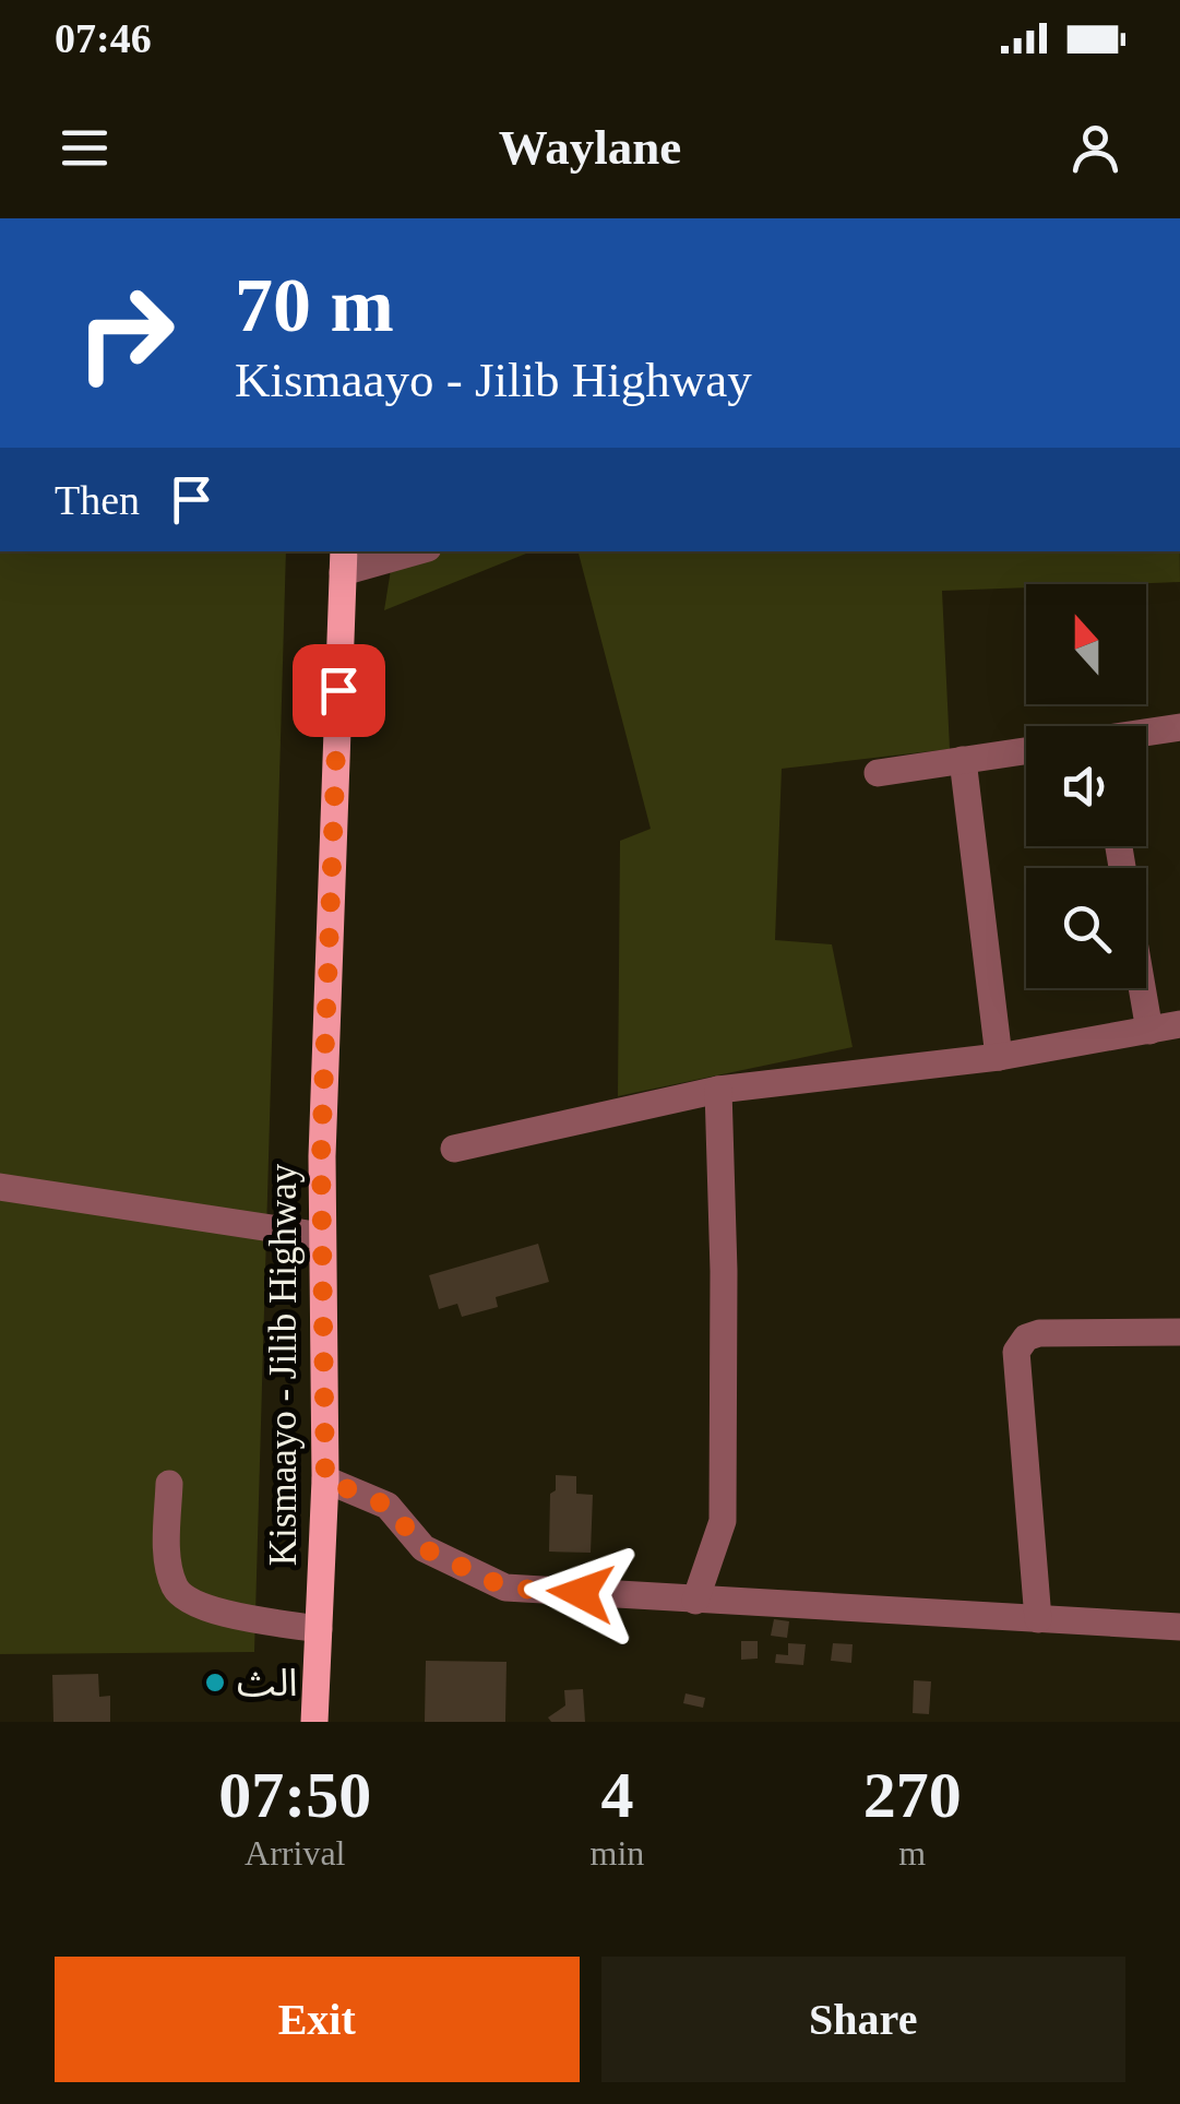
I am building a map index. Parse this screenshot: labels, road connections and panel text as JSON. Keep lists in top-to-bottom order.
{
  "streets": {
    "main road": ["Kismaayo - Jilib Highway"]
  },
  "places": ["الث"],
  "north": "top",
  "page": {
    "status": "07:46",
    "header": "Waylane",
    "turn": ["70 m", "Kismaayo - Jilib Highway"],
    "then": "Then",
    "eta": [
      "07:50",
      "Arrival",
      "4",
      "min",
      "270",
      "m"
    ],
    "buttons": ["Exit", "Share"]
  }
}
